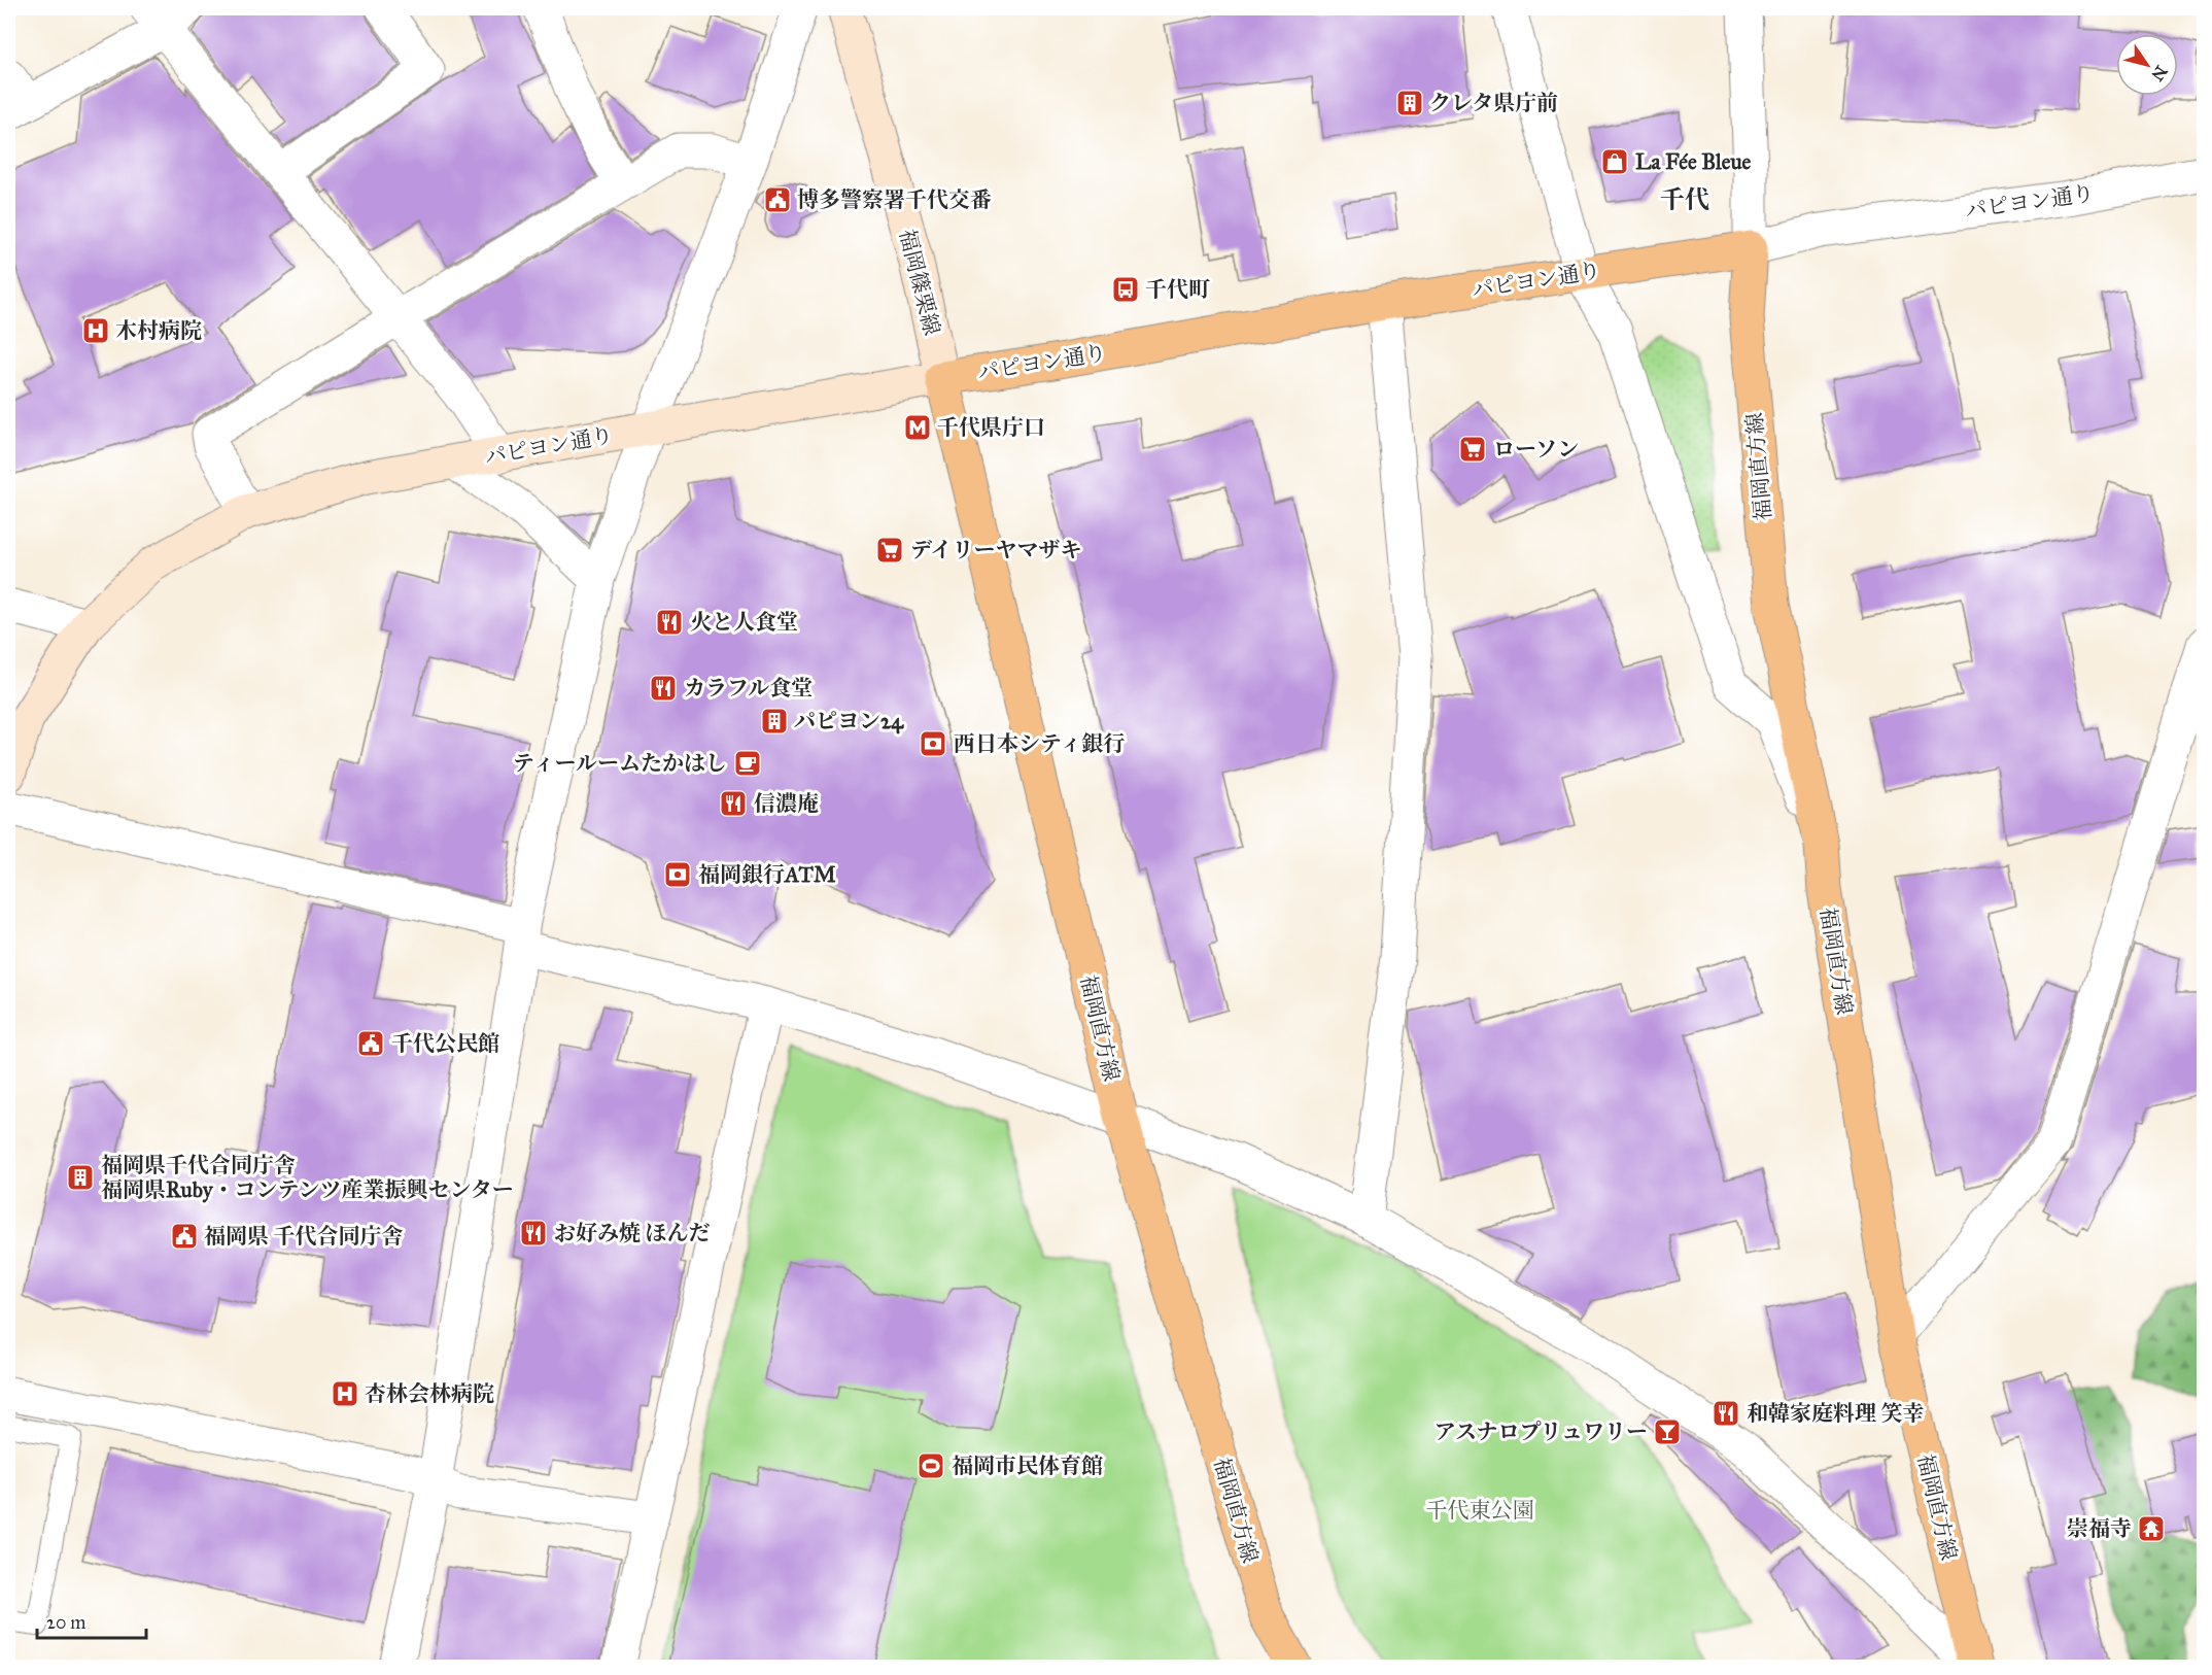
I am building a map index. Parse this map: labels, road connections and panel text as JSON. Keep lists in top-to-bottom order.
{
  "streets": {
    "main road": ["パピヨン通り", "福岡篠栗線", "福岡直方線"]
  },
  "crossings": [
    ["パピヨン通り", "福岡篠栗線"],
    ["パピヨン通り", "福岡直方線"],
    ["福岡篠栗線", "福岡直方線"]
  ],
  "districts": ["千代"],
  "parks": ["千代東公園"],
  "places": {
    "building": ["クレタ県庁前", "パピヨン24", "福岡県千代合同庁舎 福岡県Ruby・コンテンツ産業振興センター"],
    "shop": ["La Fée Bleue"],
    "public building": ["博多警察署千代交番", "千代公民館", "福岡県 千代合同庁舎"],
    "bus stop": ["千代町"],
    "hospital": ["木村病院", "杏林会林病院"],
    "metro station": ["千代県庁口"],
    "supermarket": ["ローソン", "デイリーヤマザキ"],
    "restaurant": [
      "火と人食堂",
      "カラフル食堂",
      "信濃庵",
      "お好み焼 ほんだ",
      "和韓家庭料理 笑幸"
    ],
    "bank": ["西日本シティ銀行", "福岡銀行ATM"],
    "cafe": ["ティールームたかはし"],
    "bar": ["アスナロプリュワリー"],
    "sports": ["福岡市民体育館"],
    "temple": ["崇福寺"]
  },
  "scale_bar": "20 m",
  "north": "bottom right"
}
